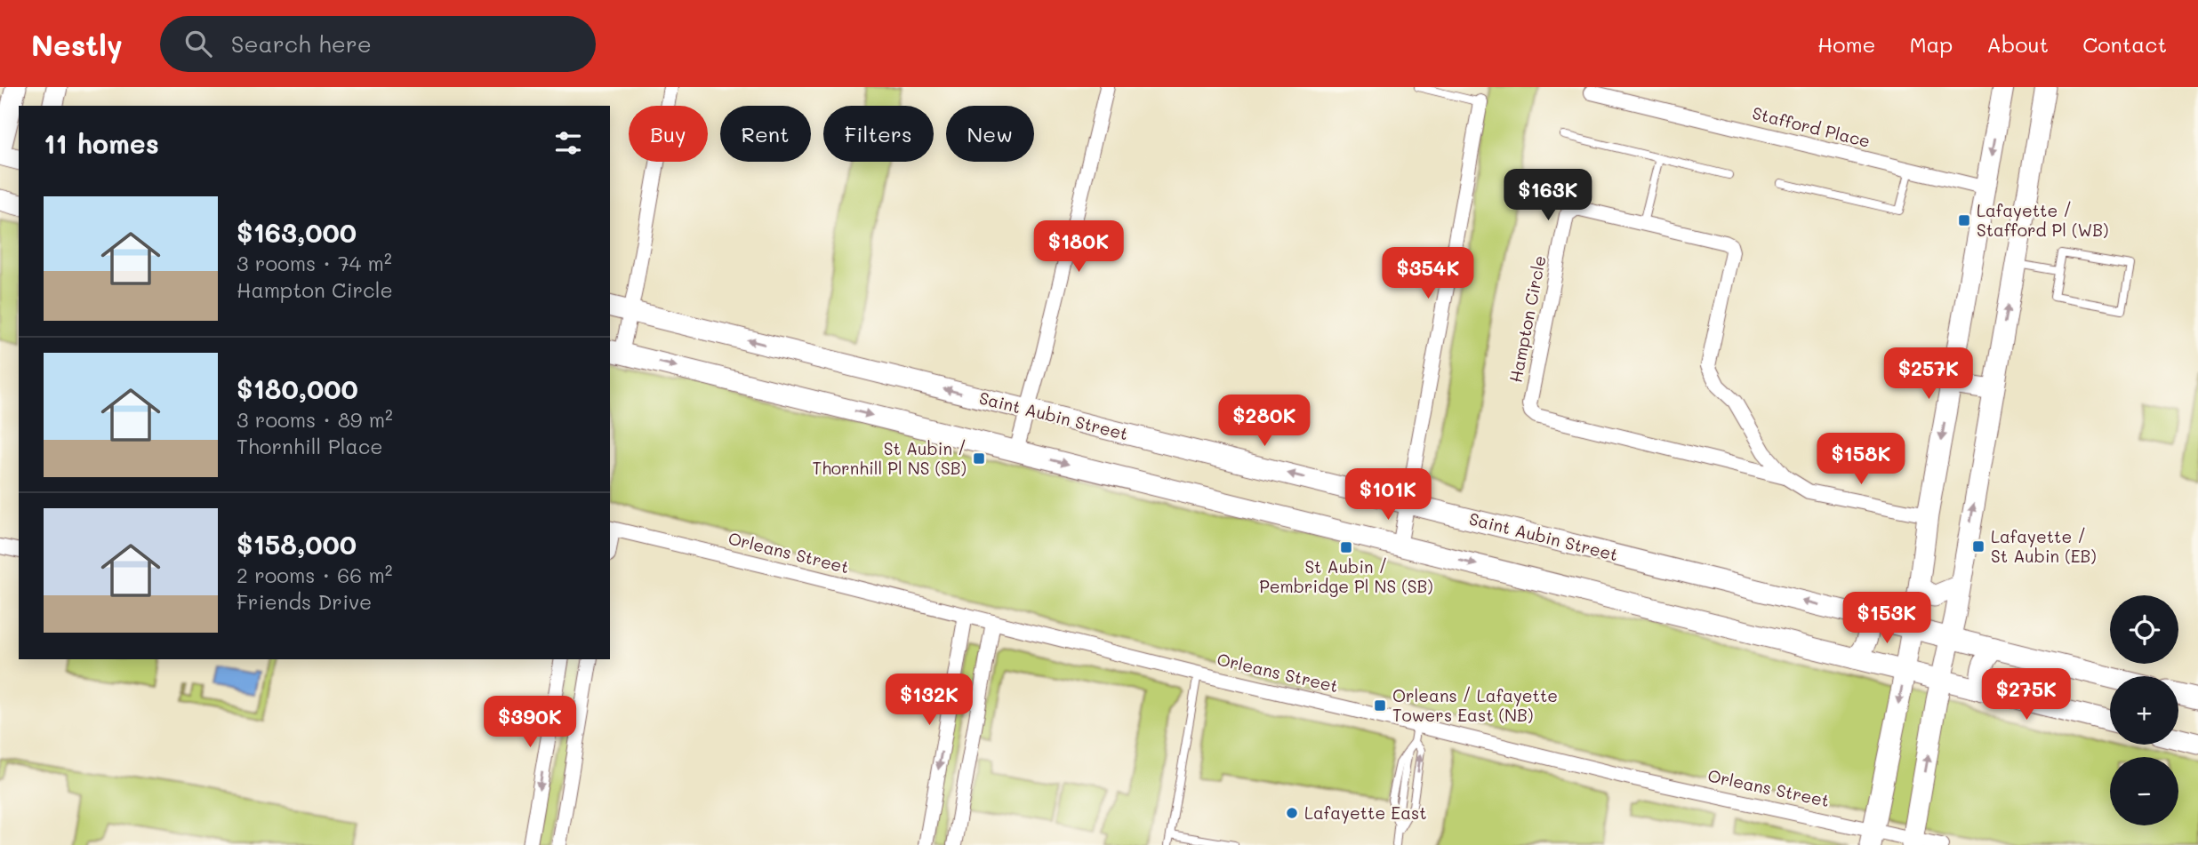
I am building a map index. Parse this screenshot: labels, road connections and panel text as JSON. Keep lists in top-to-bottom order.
{
  "streets": {
    "main road": ["Saint Aubin Street"],
    "street": ["Stafford Place", "Hampton Circle", "Orleans Street"]
  },
  "places": {
    "transit": [
      "Lafayette / Stafford Pl (WB)",
      "St Aubin / Thornhill Pl NS (SB)",
      "Lafayette / St Aubin (EB)",
      "St Aubin / Pembridge Pl NS (SB)",
      "Orleans / Lafayette Towers East (NB)"
    ],
    "other": ["Lafayette East"]
  },
  "page": {
    "header": "Nestly",
    "search": "Search here",
    "nav": [
      "Home",
      "Map",
      "About",
      "Contact"
    ],
    "chip": [
      "Buy",
      "Rent",
      "Filters",
      "New"
    ],
    "heading": "11 homes",
    "price": [
      "$163K",
      "$180K",
      "$354K",
      "$257K",
      "$280K",
      "$158K",
      "$101K",
      "$153K",
      "$275K",
      "$132K",
      "$390K"
    ],
    "list": [
      {
        "name": "$163,000",
        "note": "3 rooms · 74 m² · Hampton Circle"
      },
      {
        "name": "$180,000",
        "note": "3 rooms · 89 m² · Thornhill Place"
      },
      {
        "name": "$158,000",
        "note": "2 rooms · 66 m² · Friends Drive"
      }
    ],
    "map_buttons": ["+", "−"]
  }
}
